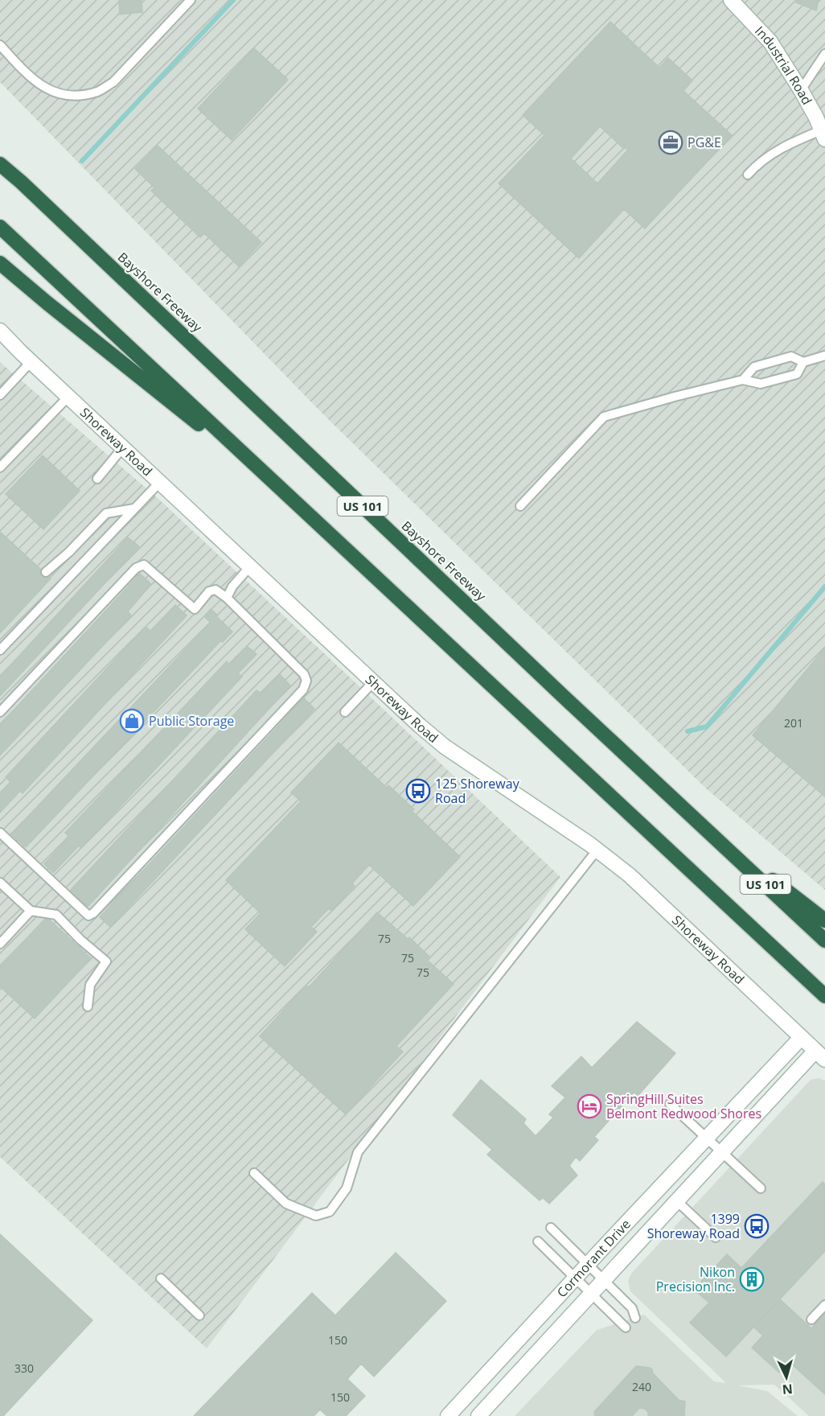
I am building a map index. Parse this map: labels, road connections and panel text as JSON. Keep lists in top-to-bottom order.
{
  "streets": {
    "highway": ["Bayshore Freeway", "US 101"],
    "street": ["Industrial Road", "Shoreway Road", "Cormorant Drive"]
  },
  "crossings": [
    ["Shoreway Road", "Cormorant Drive"]
  ],
  "places": {
    "office": ["PG&E"],
    "shop": ["Public Storage"],
    "bus stop": ["125 Shoreway Road", "1399 Shoreway Road"],
    "hotel": ["SpringHill Suites Belmont Redwood Shores"],
    "building": ["Nikon Precision Inc."]
  },
  "house_numbers": [
    "201",
    "75",
    "75",
    "75",
    "150",
    "330",
    "240",
    "150"
  ],
  "north": "bottom"
}
